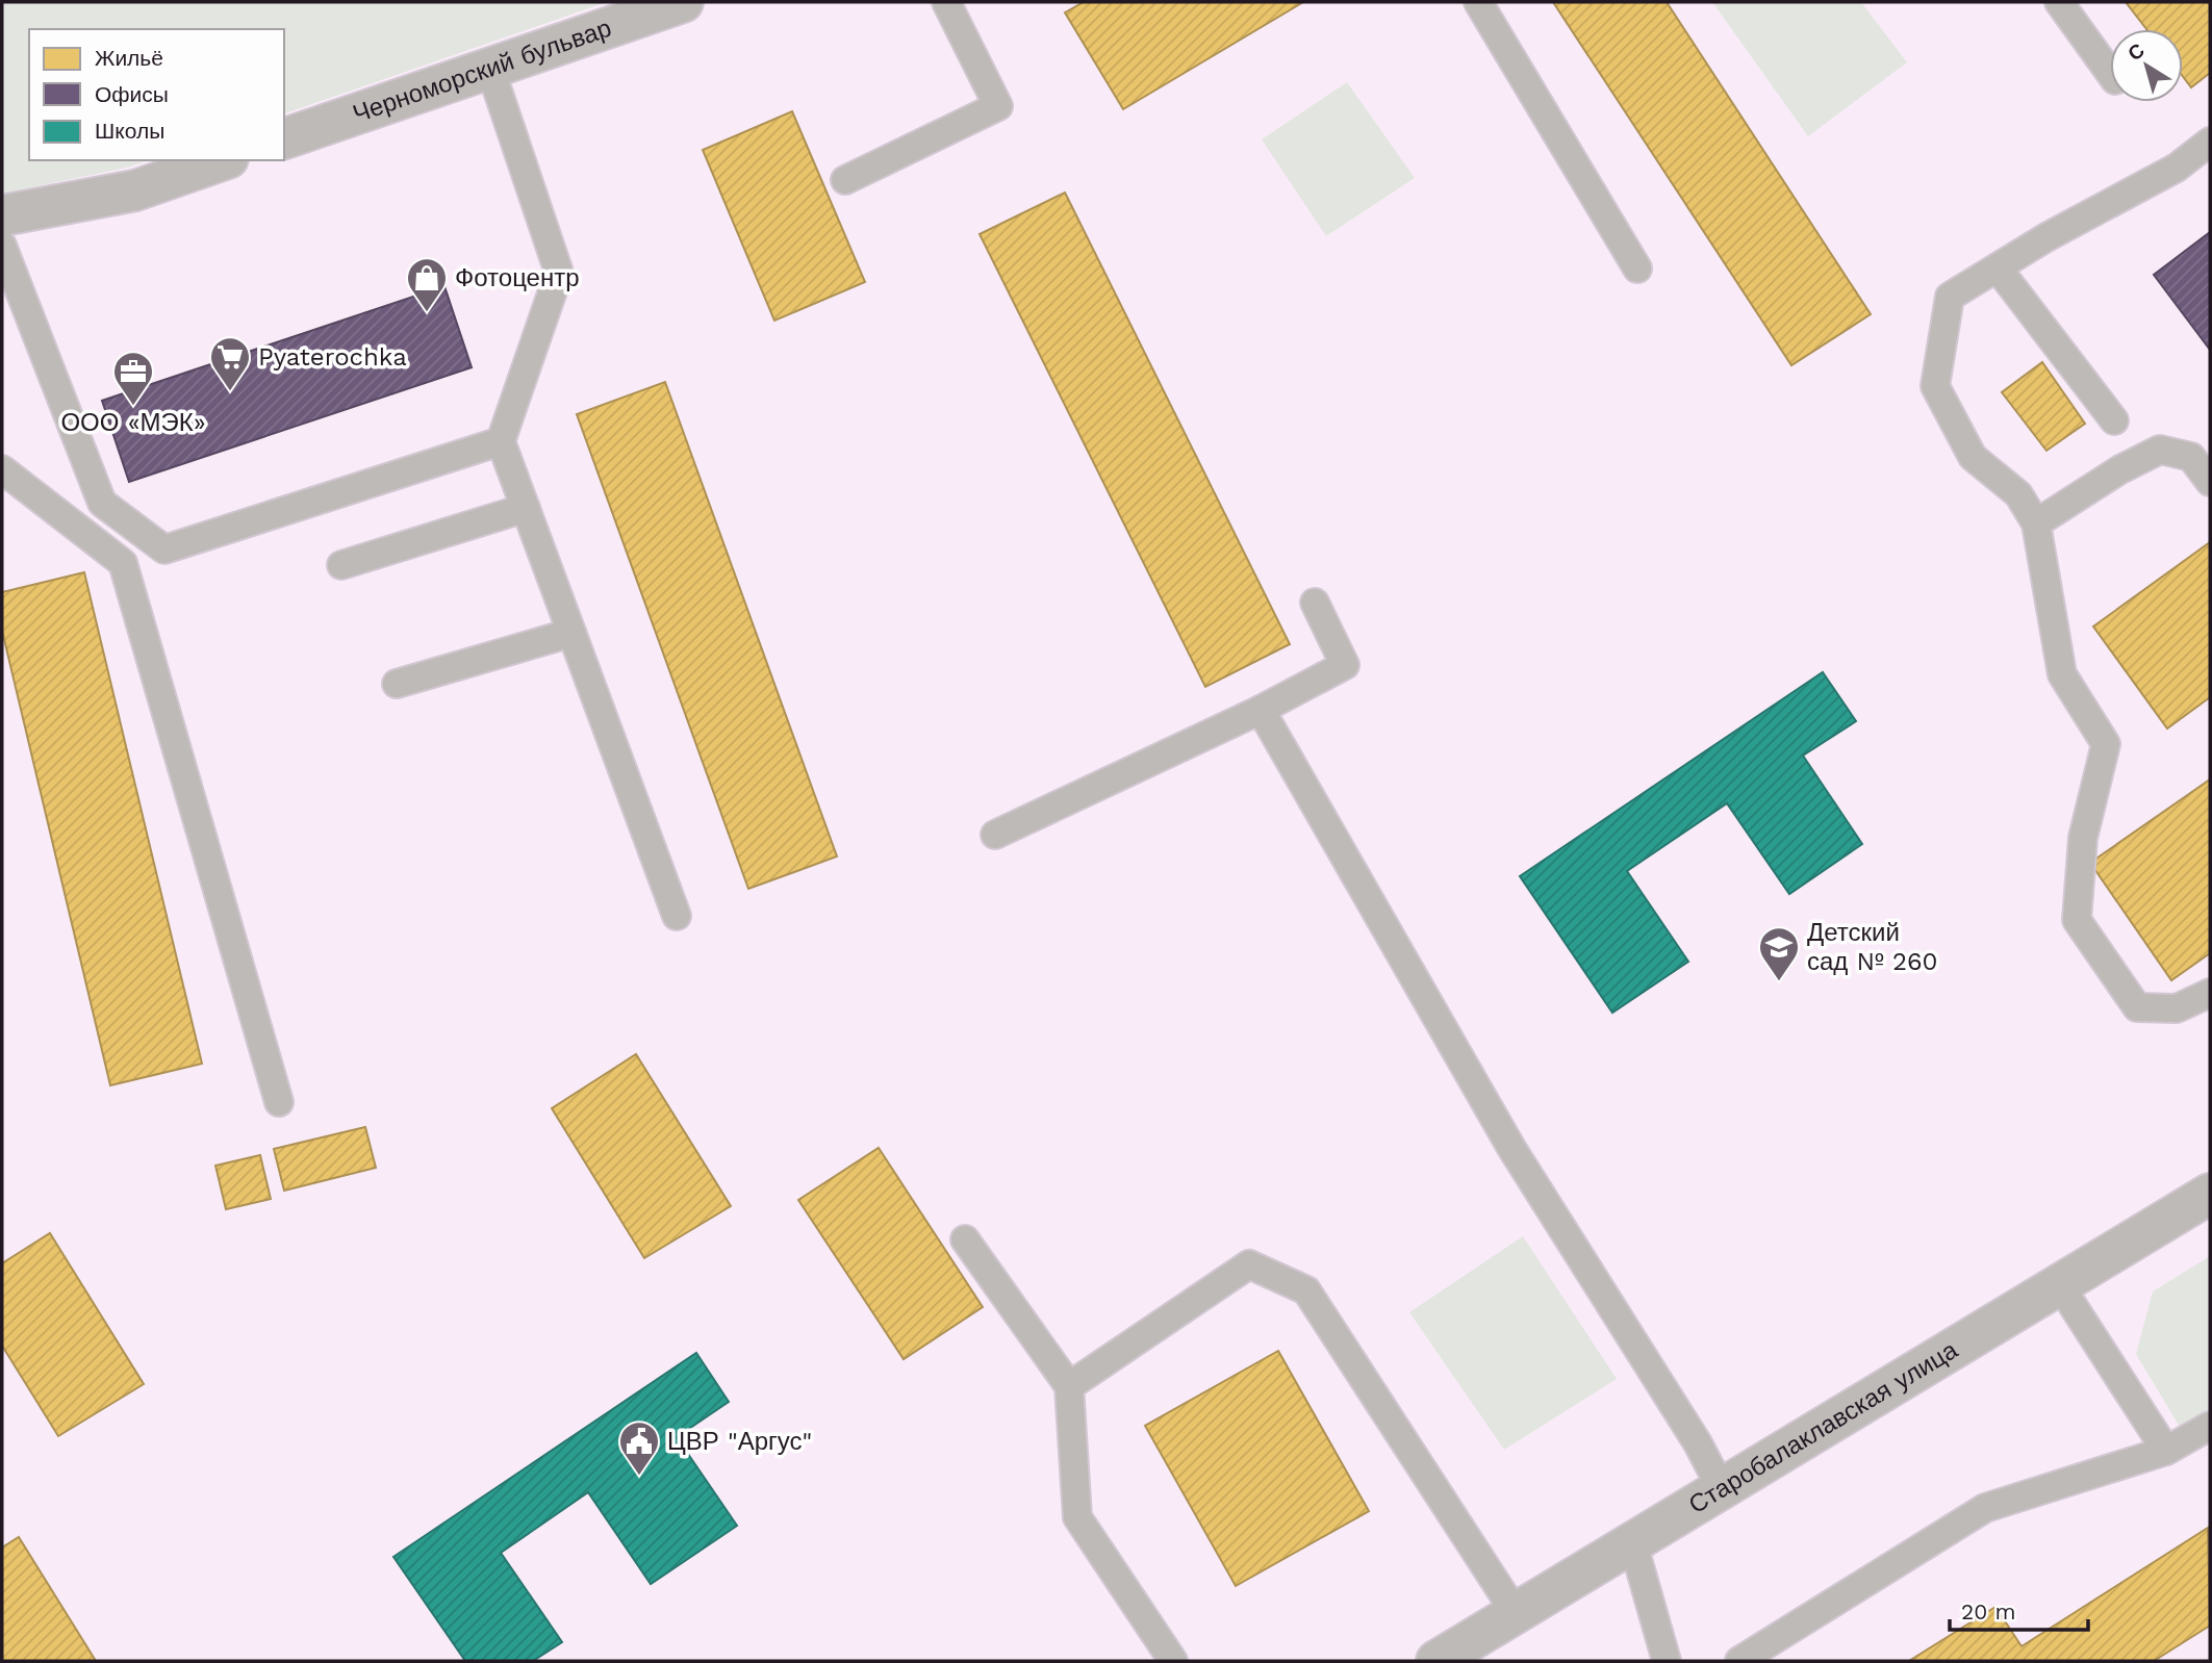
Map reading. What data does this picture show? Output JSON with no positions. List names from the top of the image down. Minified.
{"streets":{"street":["Черноморский бульвар","Старобалаклавская улица"]},"places":{"shop":["Фотоцентр"],"supermarket":["Pyaterochka"],"office":["ООО «МЭК»"],"school or university":["Детский сад № 260"],"public building":["ЦВР \"Аргус\""]},"legend":["Жильё","Офисы","Школы"],"scale_bar":"20 m","north":"top left"}
